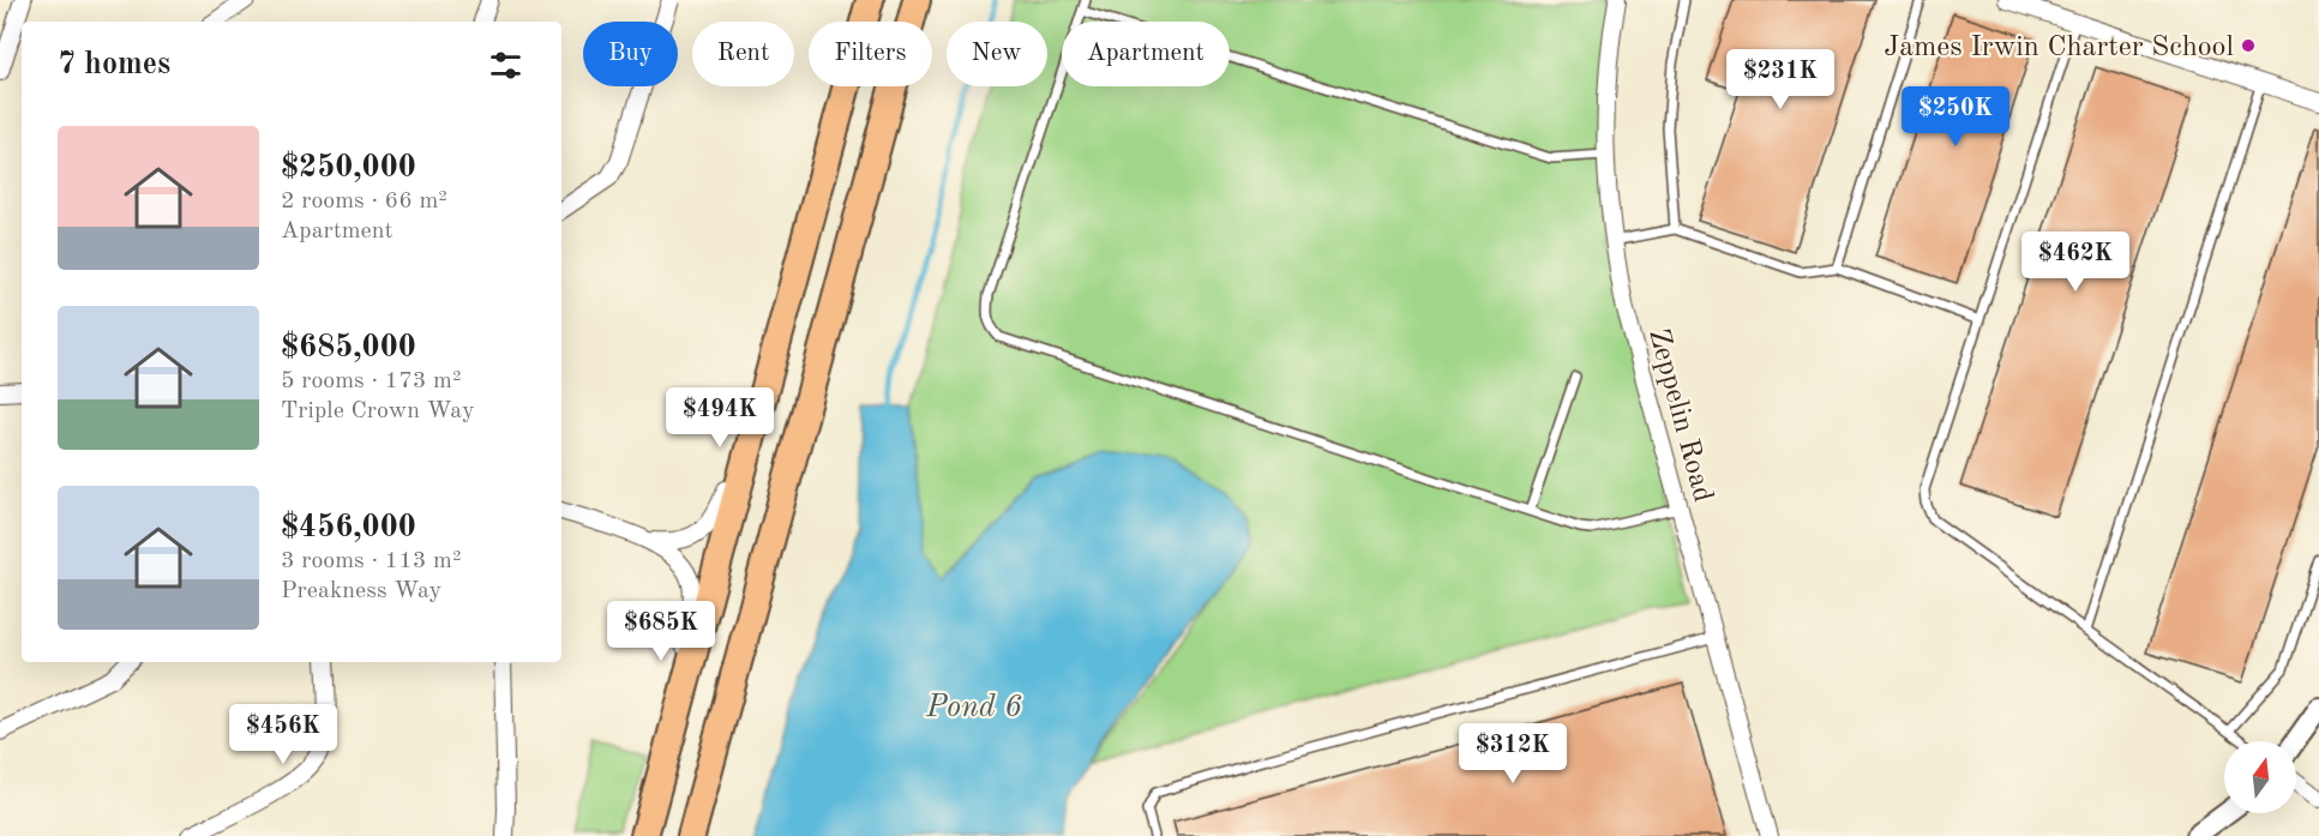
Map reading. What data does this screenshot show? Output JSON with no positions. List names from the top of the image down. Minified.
{"streets":{"street":["Zeppelin Road"]},"water":["Pond 6"],"places":["James Irwin Charter School"],"north":"top","page":{"chip":["Buy","Rent","Filters","New","Apartment"],"heading":"7 homes","price":["$231K","$250K","$462K","$494K","$685K","$456K","$312K"],"list":[{"name":"$250,000","note":"2 rooms · 66 m² · Apartment"},{"name":"$685,000","note":"5 rooms · 173 m² · Triple Crown Way"},{"name":"$456,000","note":"3 rooms · 113 m² · Preakness Way"}]}}
